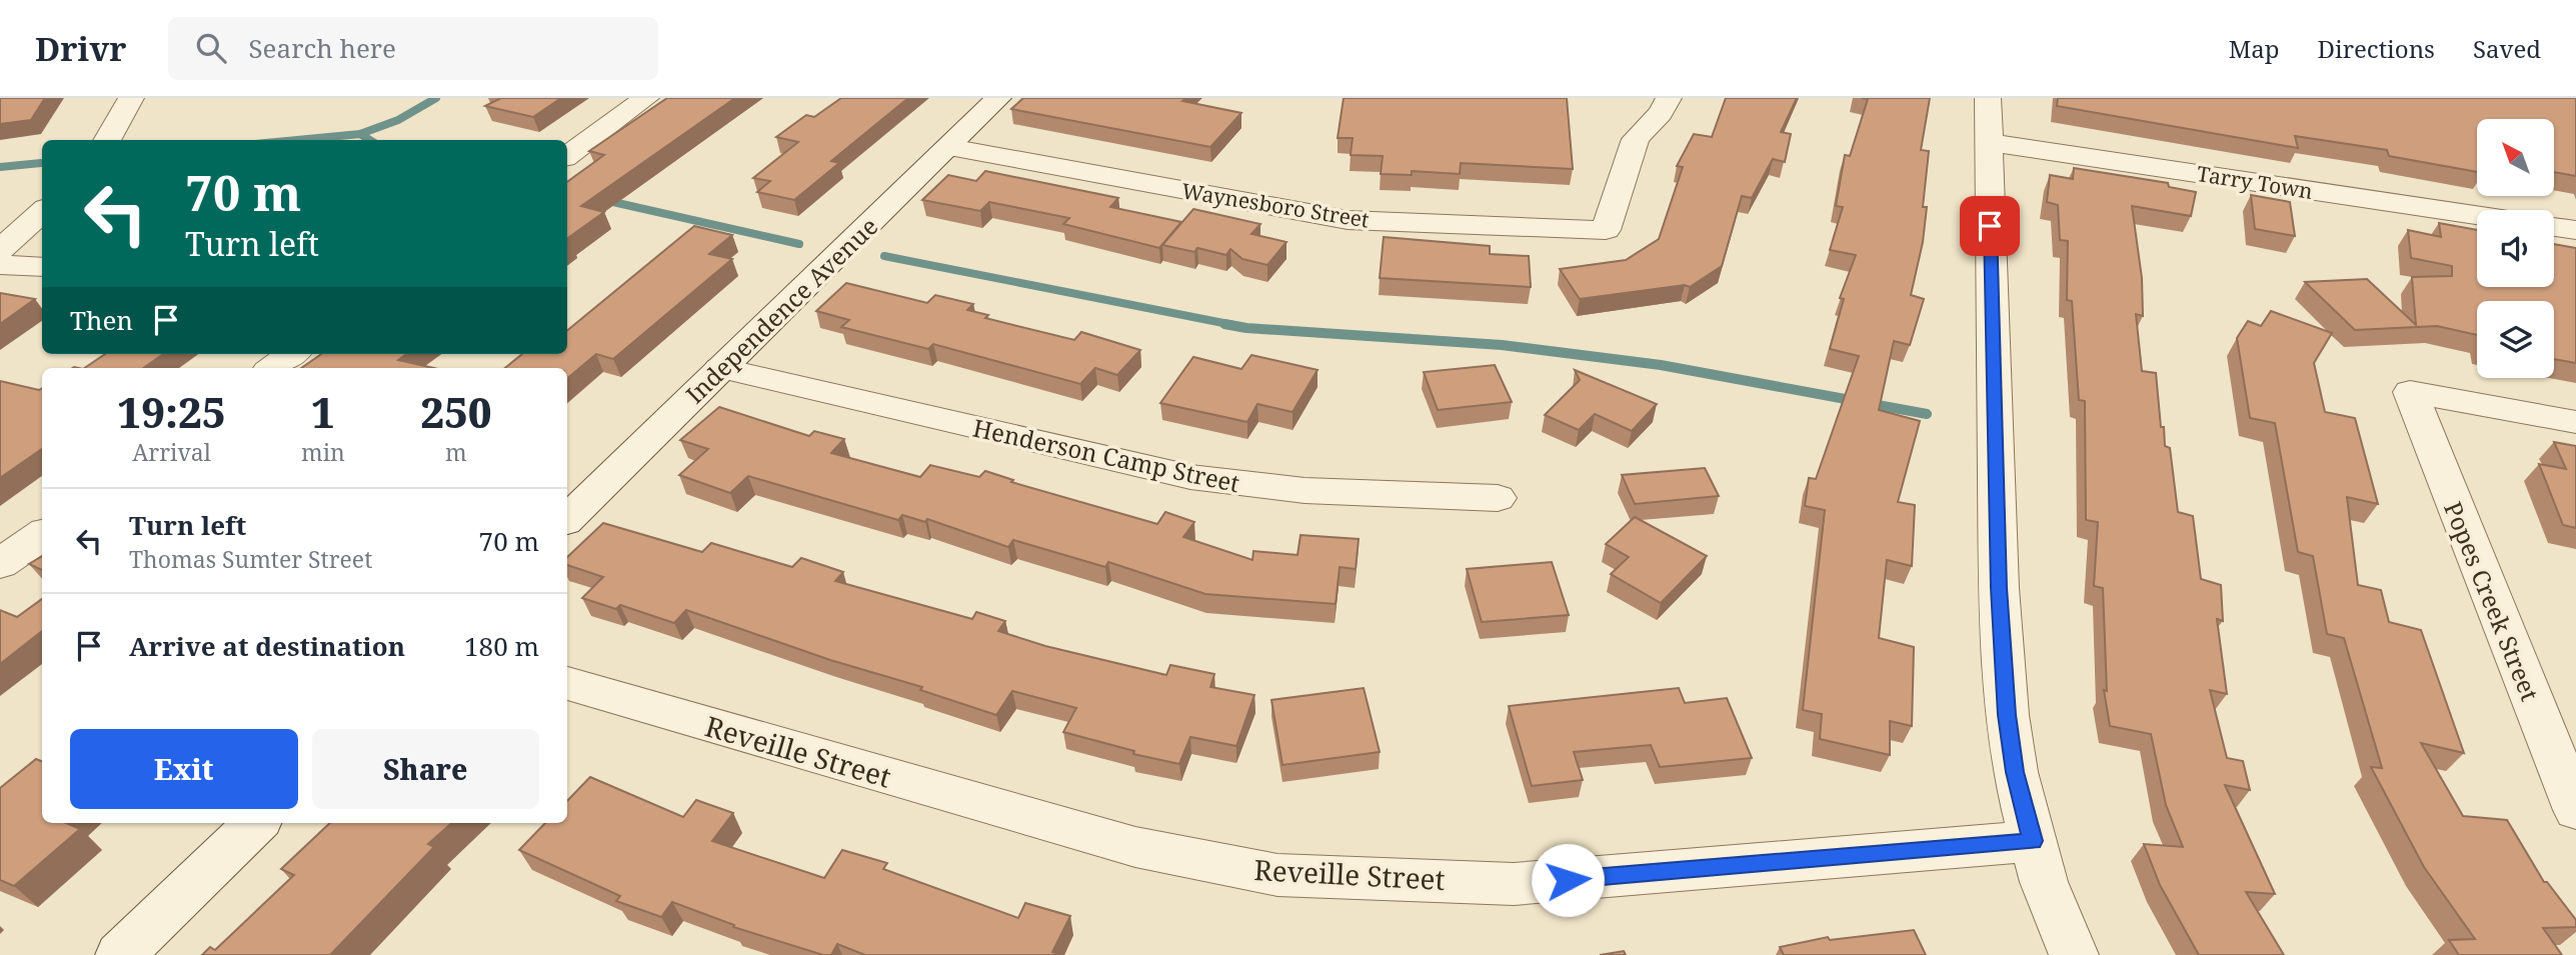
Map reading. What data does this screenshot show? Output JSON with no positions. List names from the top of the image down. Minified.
{"streets":{"street":["Tarry Town","Waynesboro Street","Independence Avenue","Henderson Camp Street","Popes Creek Street","Reveille Street"]},"crossings":[["Waynesboro Street","Independence Avenue"],["Independence Avenue","Henderson Camp Street"]],"north":"top left","page":{"header":"Drivr","search":"Search here","nav":["Map","Directions","Saved"],"turn":["70 m","Turn left"],"then":"Then","eta":["19:25","Arrival","1","min","250","m"],"list":[{"name":"Turn left","note":"Thomas Sumter Street","value":"70 m"},{"name":"Arrive at destination","value":"180 m"}],"buttons":["Exit","Share"]}}
